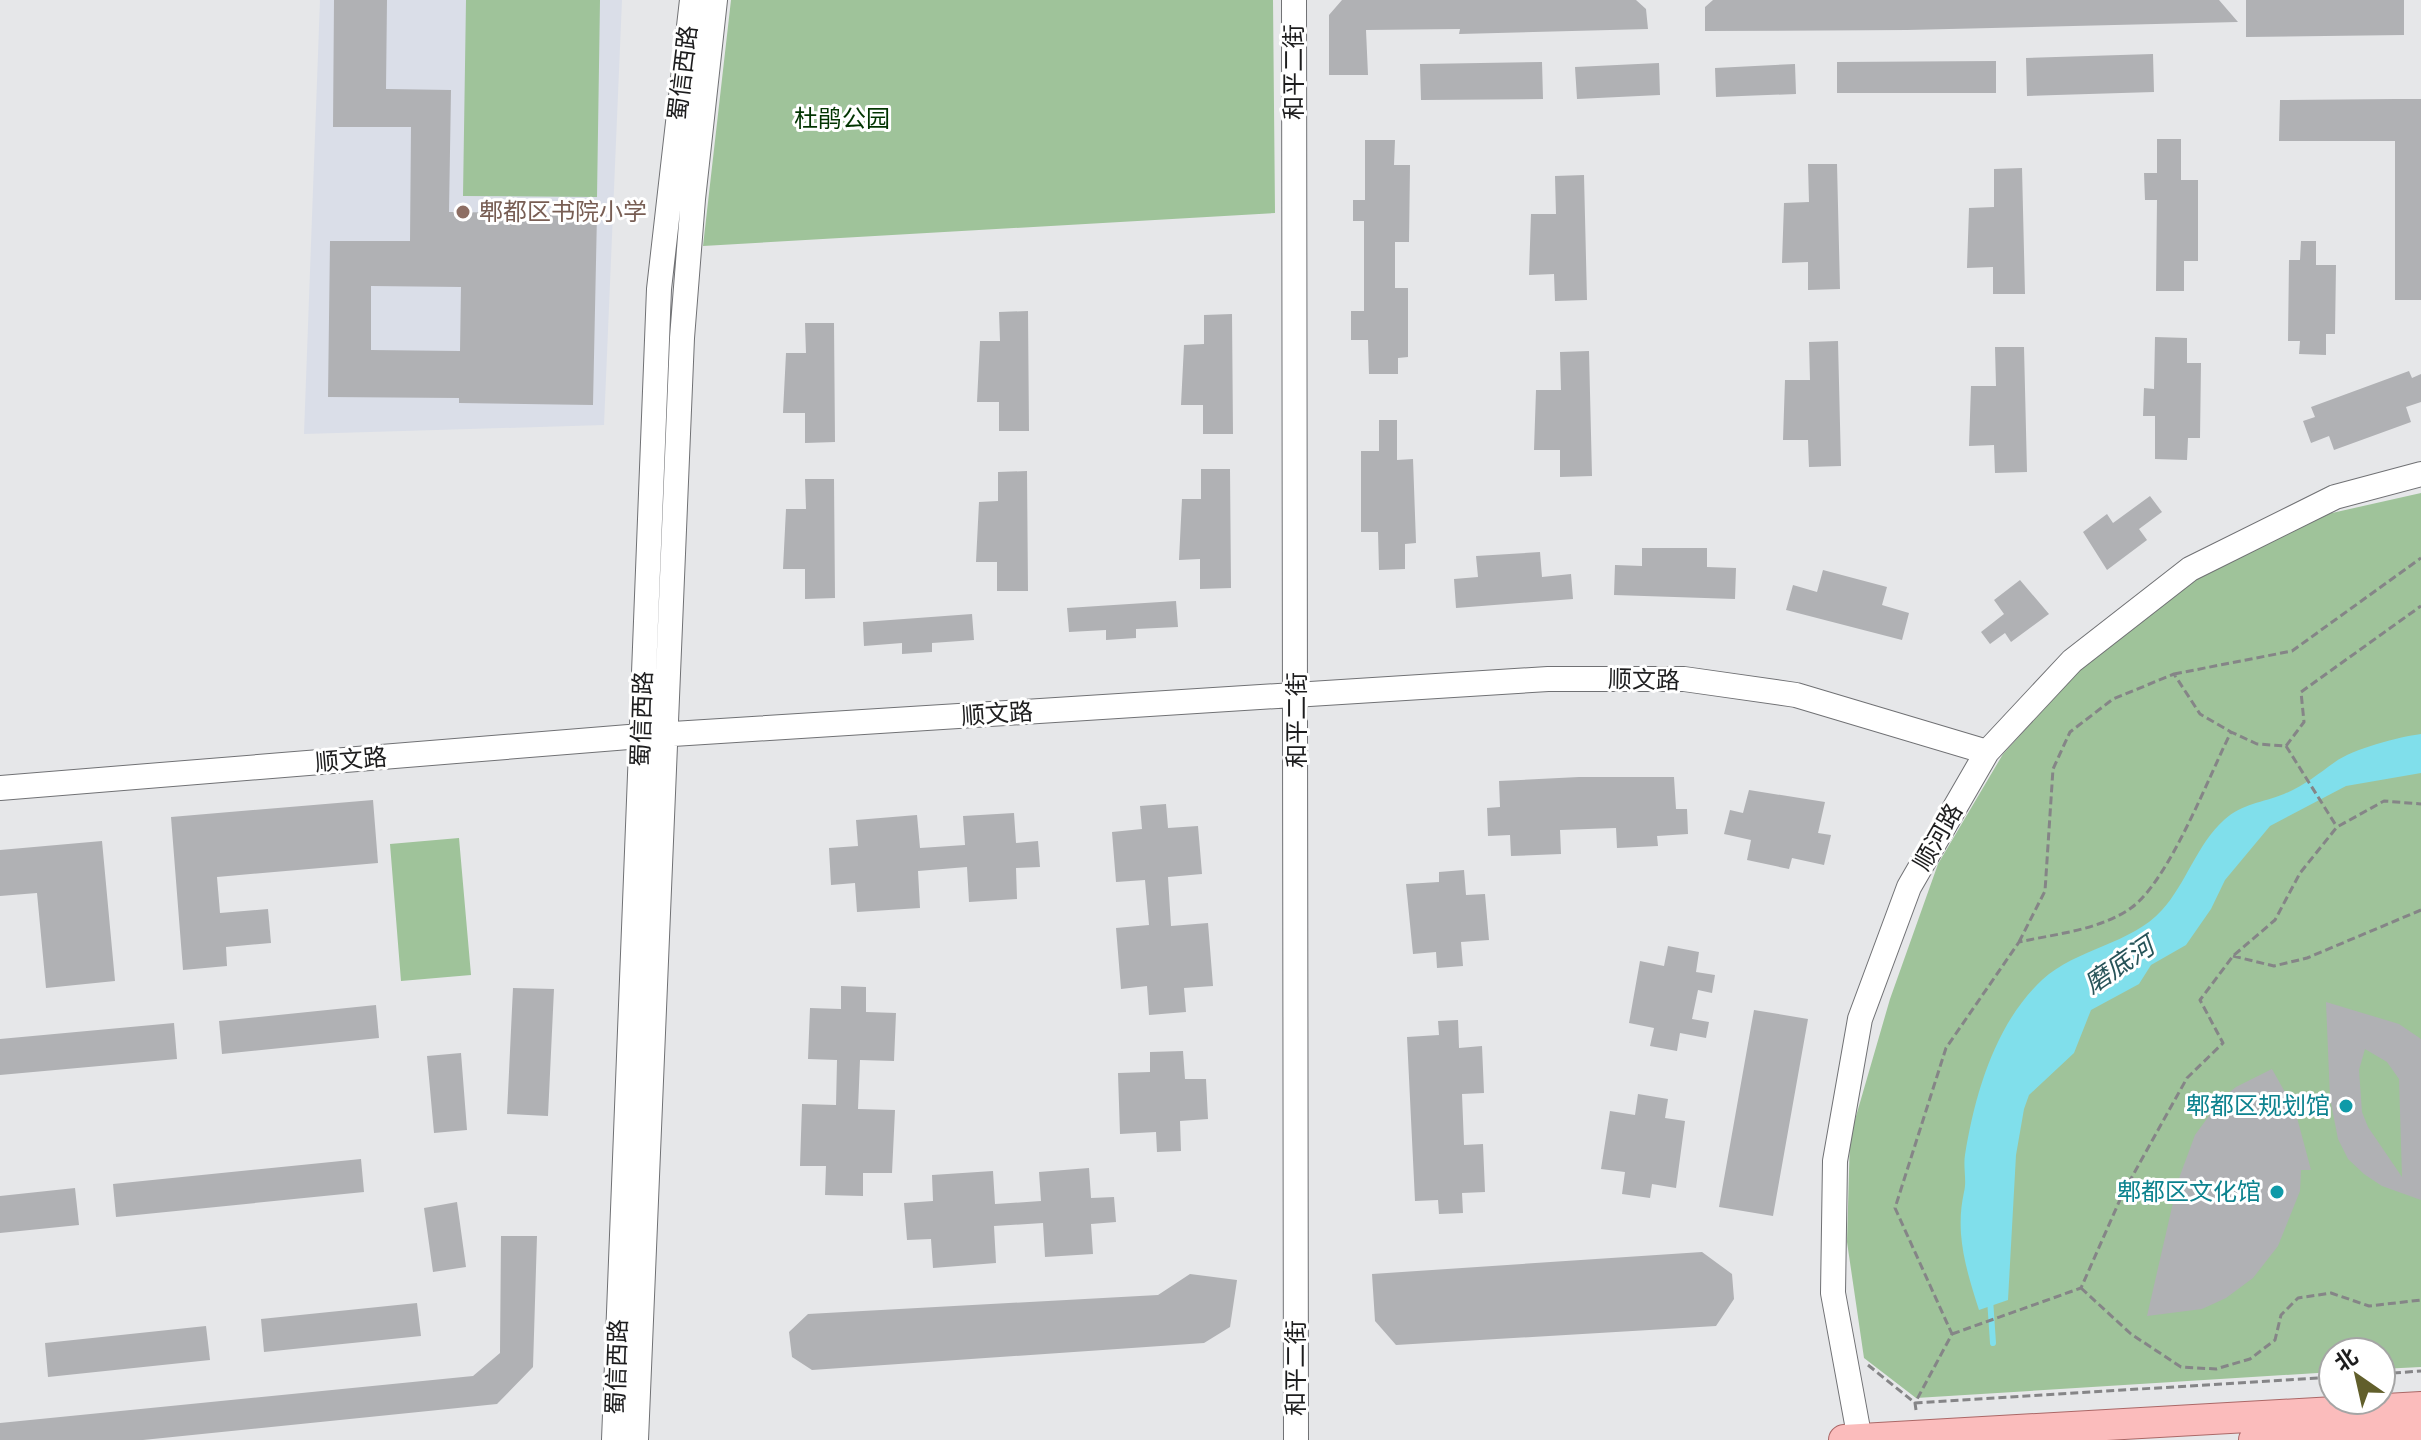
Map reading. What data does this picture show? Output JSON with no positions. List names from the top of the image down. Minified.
{"streets":{"street":["和平二街","蜀信西路","顺文路","顺河路"]},"crossings":[["和平二街","顺文路"],["蜀信西路","顺文路"],["顺文路","顺河路"]],"water":["磨底河"],"parks":["杜鹃公园"],"places":["郫都区书院小学","郫都区规划馆","郫都区文化馆"],"north":"top left"}
